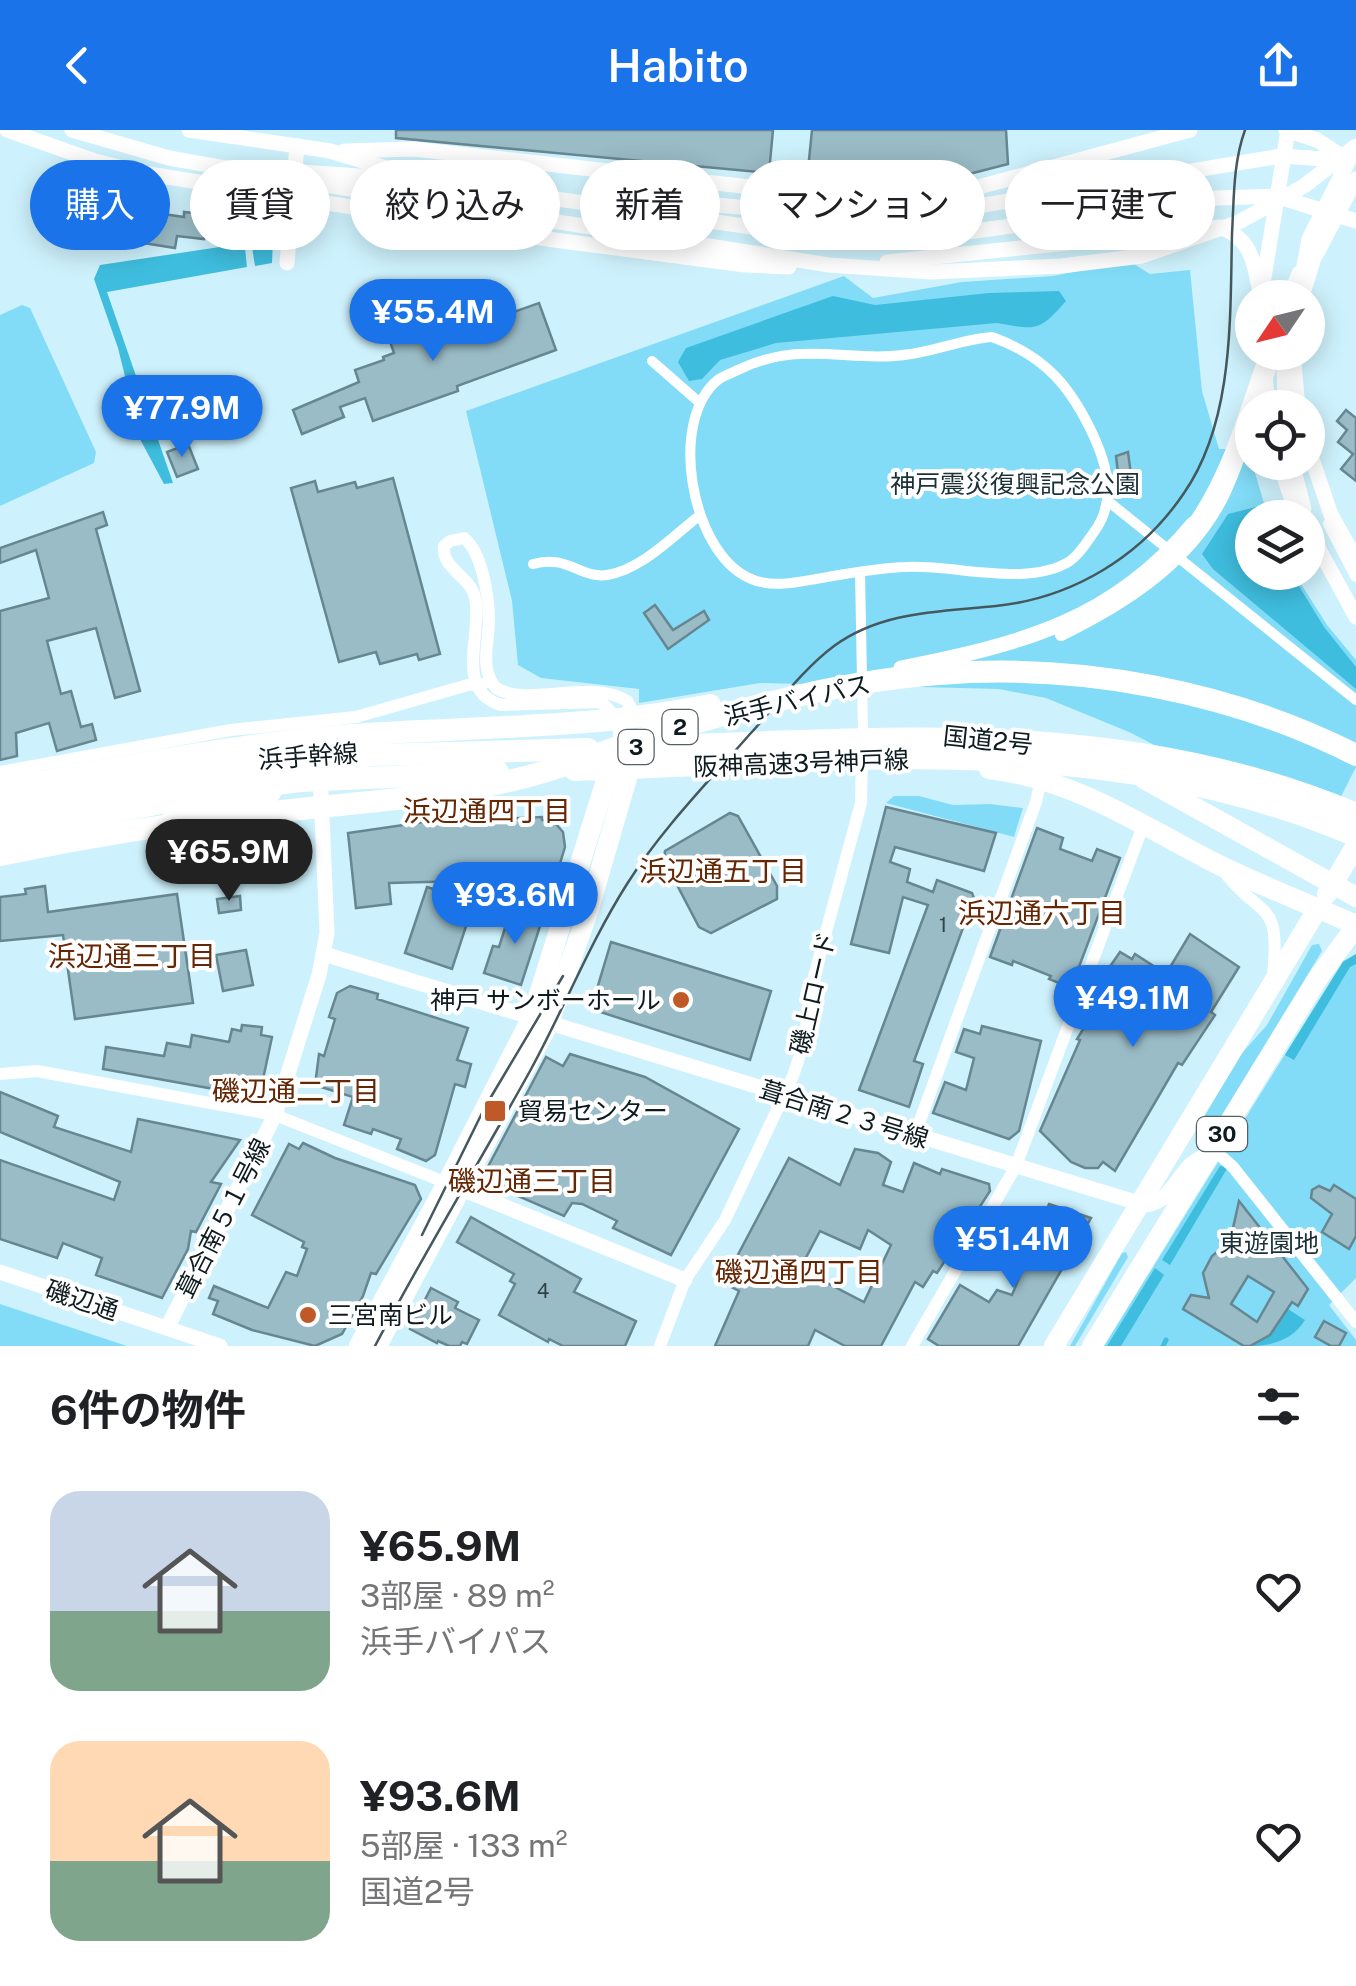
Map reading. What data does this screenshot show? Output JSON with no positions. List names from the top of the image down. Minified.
{"streets":{"highway":["浜手バイパス","2","3","阪神高速3号神戸線"],"main road":["国道2号","浜手幹線","30"],"street":["磯上ロード","葺合南２３号線","葺合南５１号線","磯辺通"]},"crossings":[["浜手バイパス","浜手幹線"],["国道2号","浜手幹線"],["国道2号","磯上ロード"],["国道2号","30"],["3","阪神高速3号神戸線"],["浜手幹線","葺合南５１号線"],["磯上ロード","葺合南２３号線"],["葺合南２３号線","30"],["葺合南２３号線","葺合南５１号線"],["葺合南５１号線","磯辺通"]],"districts":["浜辺通四丁目","浜辺通五丁目","浜辺通六丁目","浜辺通三丁目","磯辺通二丁目","磯辺通三丁目","磯辺通四丁目"],"parks":["神戸震災復興記念公園","東遊園地"],"places":{"other":["神戸 サンボーホール","三宮南ビル"],"transit":["貿易センター"]},"house_numbers":["1","4"],"north":"bottom left","page":{"header":"Habito","chip":["購入","賃貸","絞り込み","新着","マンション","一戸建て"],"price":["¥55.4M","¥77.9M","¥65.9M","¥93.6M","¥49.1M","¥51.4M"],"heading":"6件の物件","list":[{"name":"¥65.9M","note":"3部屋 · 89 m² · 浜手バイパス"},{"name":"¥93.6M","note":"5部屋 · 133 m² · 国道2号"}]}}
